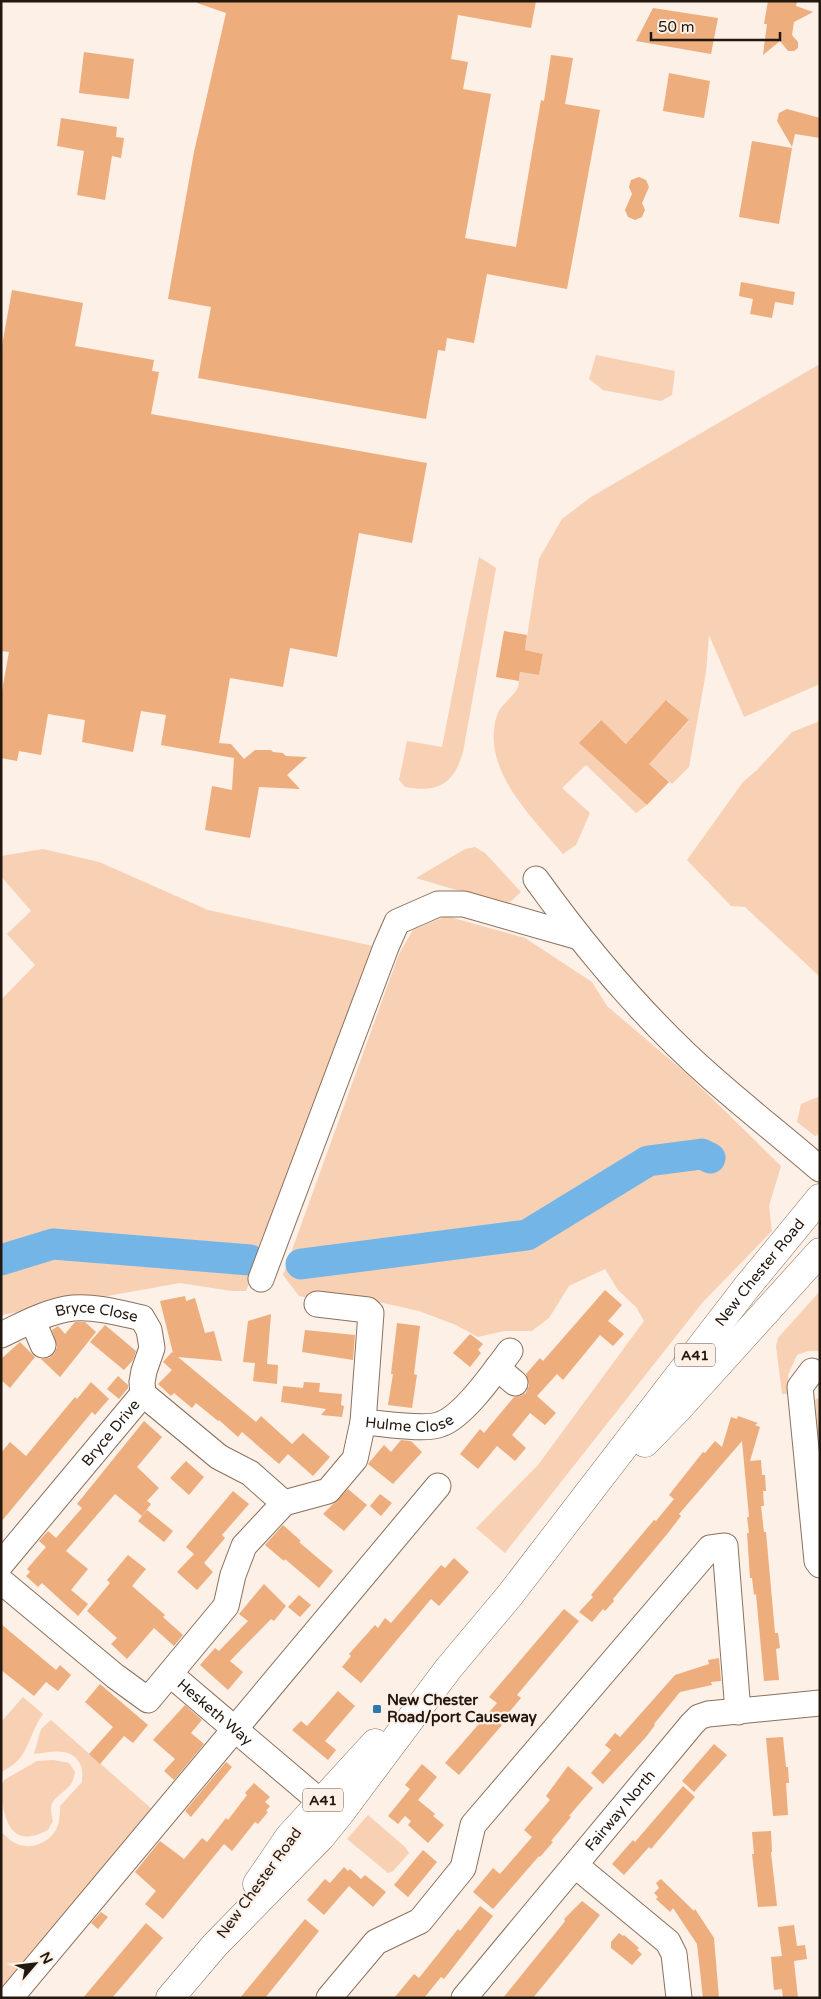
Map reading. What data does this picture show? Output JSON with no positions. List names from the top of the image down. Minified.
{"streets":{"highway":["New Chester Road","A41"],"street":["Bryce Close","Hulme Close","Bryce Drive","Hesketh Way","Fairway North"]},"crossings":[["New Chester Road","Hesketh Way"],["Bryce Close","Bryce Drive"],["Hulme Close","Bryce Drive"]],"places":{"transit":["New Chester Road/port Causeway"]},"scale_bar":"50 m","north":"top right"}
